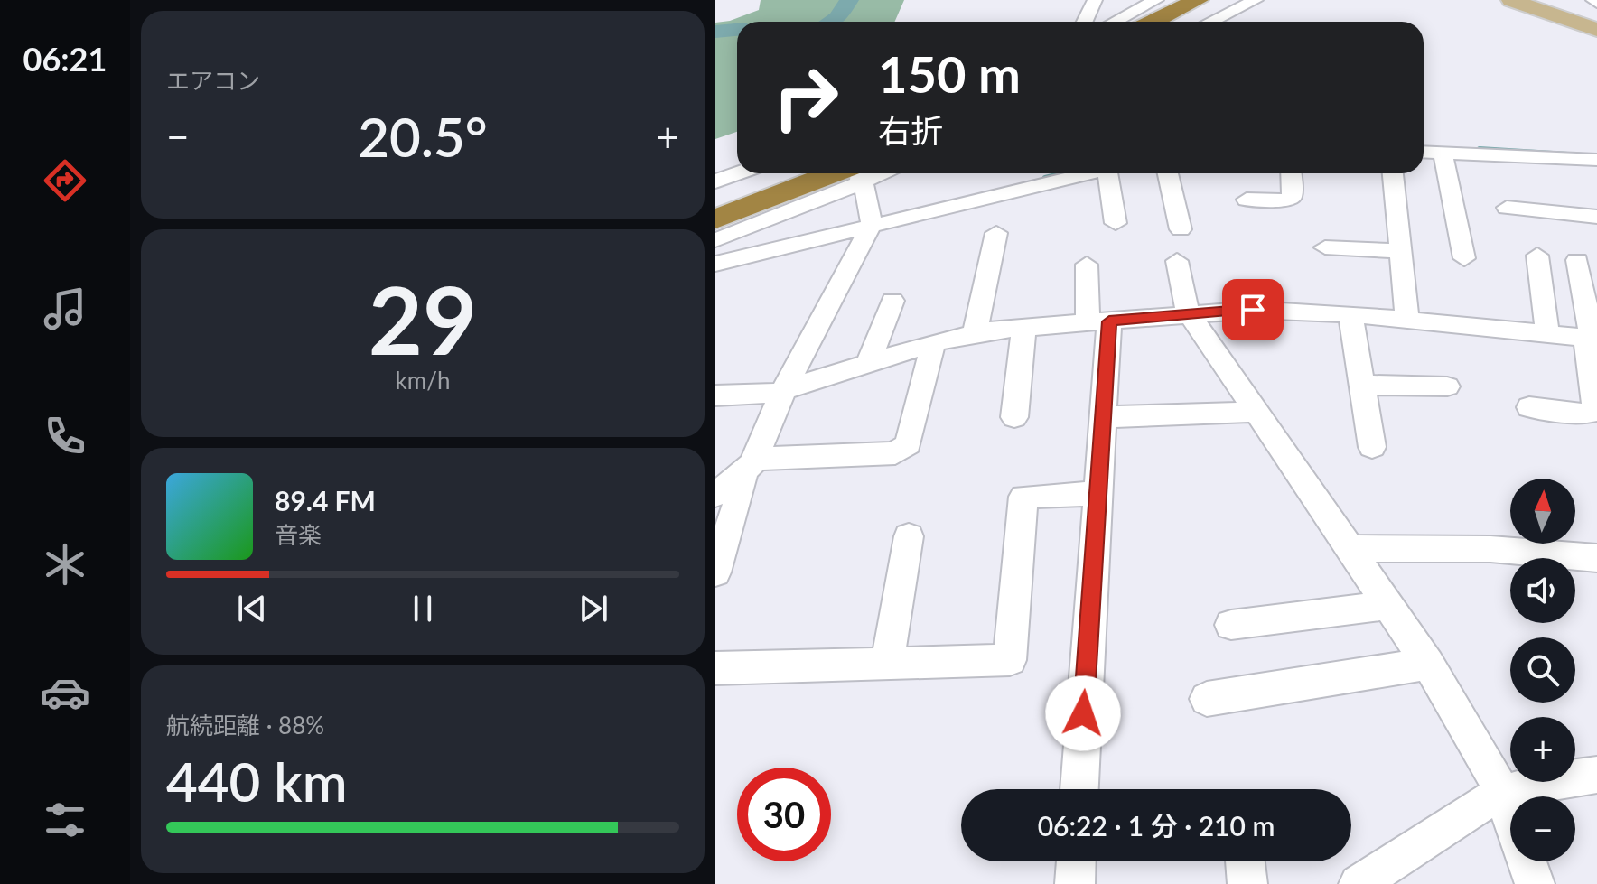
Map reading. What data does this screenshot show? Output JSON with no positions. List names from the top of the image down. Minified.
{"north":"top","page":{"tabs":"06:21","tile":["エアコン",["29","km/h"],["航続距離 · 88%","440 km"]],"turn":["150 m","右折"],"heat":["−","20.5°","+"],"song":["89.4 FM","音楽"],"map_buttons":["+","−"],"limit":"30","trip":"06:22 · 1 分 · 210 m"}}
